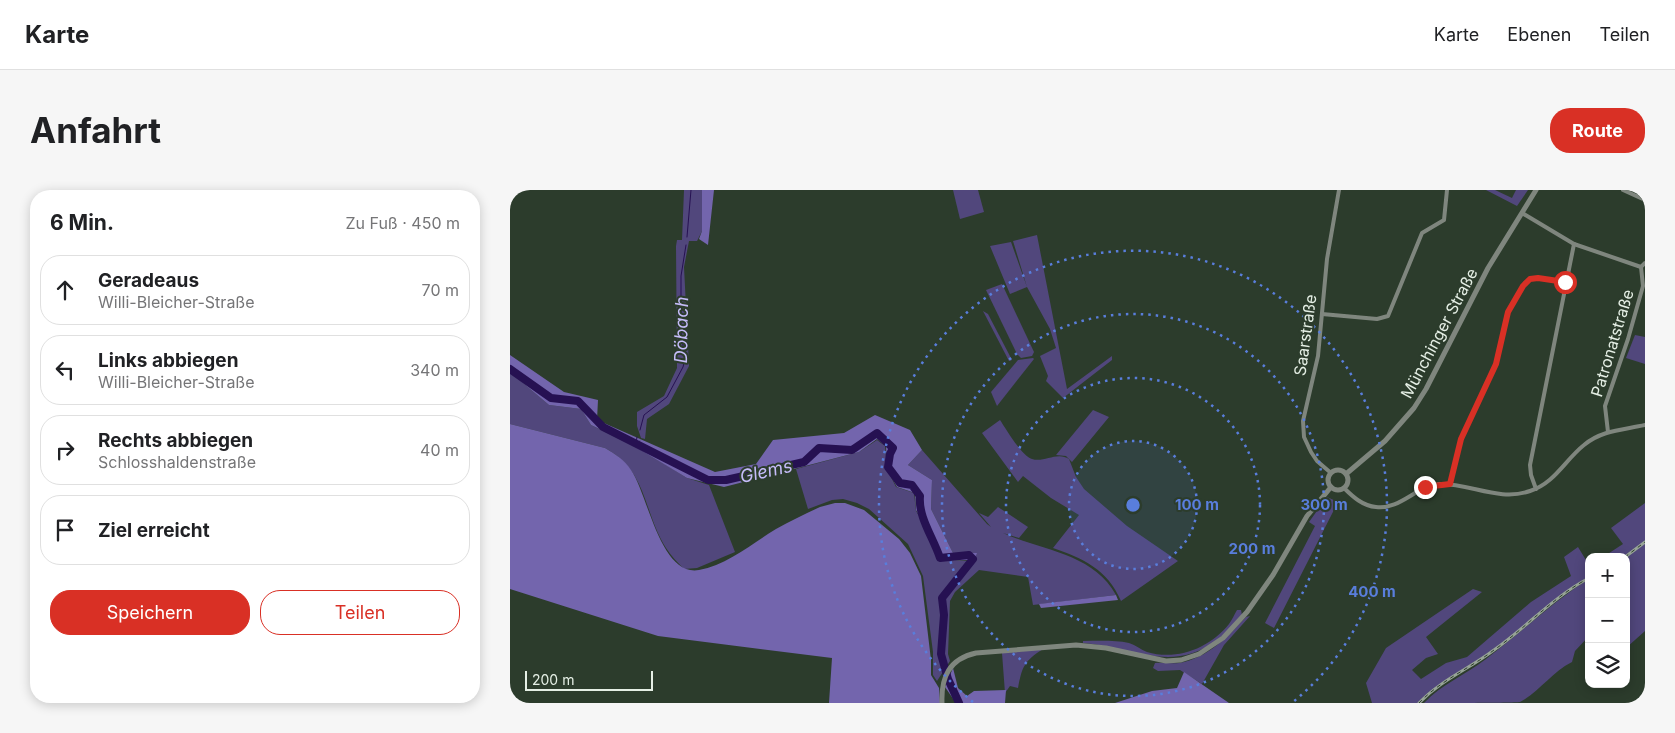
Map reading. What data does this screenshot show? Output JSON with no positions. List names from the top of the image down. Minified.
{"streets":{"street":["Münchinger Straße","Saarstraße","Patronatstraße"]},"crossings":[["Münchinger Straße","Saarstraße"]],"water":["Döbach","Glems"],"scale_bar":"200 m","page":{"header":"Karte","nav":["Karte","Ebenen","Teilen"],"buttons":["Route",["Speichern","Teilen"]],"title":"Anfahrt","heading":["6 Min.","Zu Fuß · 450 m"],"list":[["Geradeaus","Willi-Bleicher-Straße","70 m"],["Links abbiegen","Willi-Bleicher-Straße","340 m"],["Rechts abbiegen","Schlosshaldenstraße","40 m"],"Ziel erreicht"],"map_buttons":["+","−"],"scale":"200 m"},"rings":["100 m","300 m","200 m","400 m"]}
